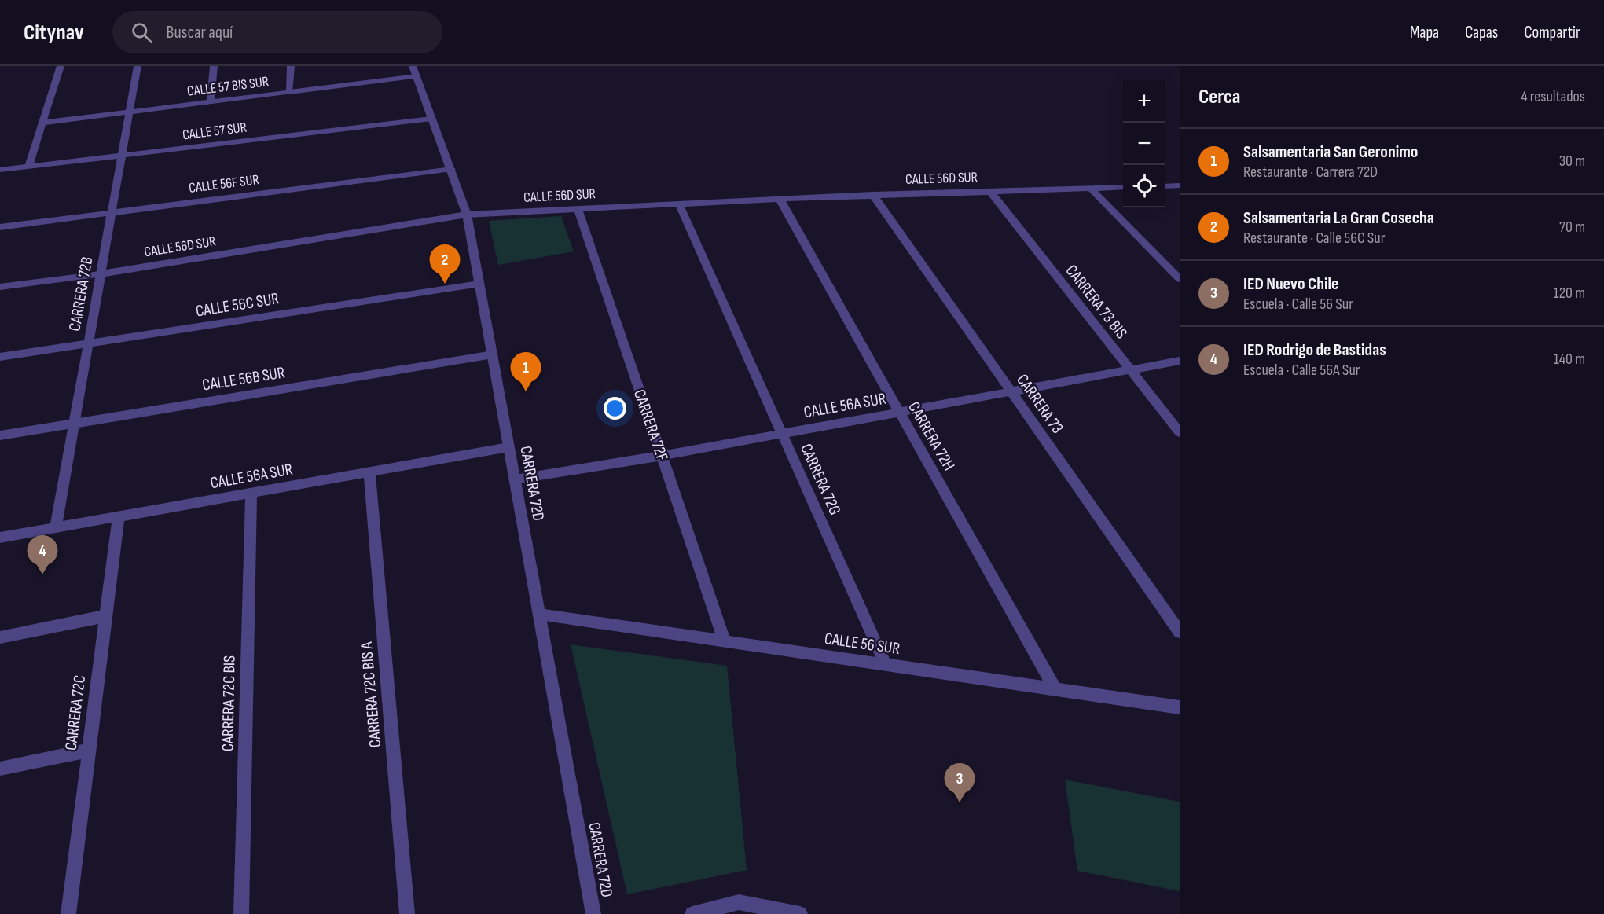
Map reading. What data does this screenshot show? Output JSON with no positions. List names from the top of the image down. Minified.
{"streets":{"street":["CALLE 57 BIS SUR","CALLE 57 SUR","CALLE 56D SUR","CALLE 56F SUR","CARRERA 72B","CARRERA 73 BIS","CALLE 56C SUR","CALLE 56B SUR","CARRERA 73","CALLE 56A SUR","CARRERA 72F","CARRERA 72H","CARRERA 72G","CARRERA 72D","CALLE 56 SUR","CARRERA 72C BIS A","CARRERA 72C BIS","CARRERA 72C"]},"crossings":[["CALLE 57 BIS SUR","CARRERA 72B"],["CALLE 57 BIS SUR","CARRERA 72D"],["CALLE 57 SUR","CARRERA 72B"],["CALLE 57 SUR","CARRERA 72D"],["CALLE 56D SUR","CARRERA 72B"],["CALLE 56D SUR","CARRERA 73 BIS"],["CALLE 56D SUR","CARRERA 73"],["CALLE 56D SUR","CARRERA 72F"],["CALLE 56D SUR","CARRERA 72H"],["CALLE 56D SUR","CARRERA 72G"],["CALLE 56D SUR","CARRERA 72D"],["CALLE 56F SUR","CARRERA 72B"],["CALLE 56F SUR","CARRERA 72D"],["CARRERA 72B","CALLE 56C SUR"],["CARRERA 72B","CALLE 56B SUR"],["CARRERA 72B","CALLE 56A SUR"],["CARRERA 73 BIS","CALLE 56A SUR"],["CALLE 56C SUR","CARRERA 72D"],["CALLE 56B SUR","CARRERA 72D"],["CARRERA 73","CALLE 56A SUR"],["CALLE 56A SUR","CARRERA 72F"],["CALLE 56A SUR","CARRERA 72H"],["CALLE 56A SUR","CARRERA 72G"],["CALLE 56A SUR","CARRERA 72D"],["CALLE 56A SUR","CARRERA 72C BIS A"],["CALLE 56A SUR","CARRERA 72C BIS"],["CALLE 56A SUR","CARRERA 72C"],["CARRERA 72F","CALLE 56 SUR"],["CARRERA 72H","CALLE 56 SUR"],["CARRERA 72G","CALLE 56 SUR"],["CARRERA 72D","CALLE 56 SUR"]],"page":{"header":"Citynav","search":"Buscar aquí","nav":["Mapa","Capas","Compartir"],"heading":["Cerca","4 resultados"],"map_buttons":["+","−"],"list":[{"mark":"1","name":"Salsamentaria San Geronimo","note":"Restaurante · Carrera 72D","value":"30 m"},{"mark":"2","name":"Salsamentaria La Gran Cosecha","note":"Restaurante · Calle 56C Sur","value":"70 m"},{"mark":"3","name":"IED Nuevo Chile","note":"Escuela · Calle 56 Sur","value":"120 m"},{"mark":"4","name":"IED Rodrigo de Bastidas","note":"Escuela · Calle 56A Sur","value":"140 m"}],"pins":["2","1","4","3"]}}
